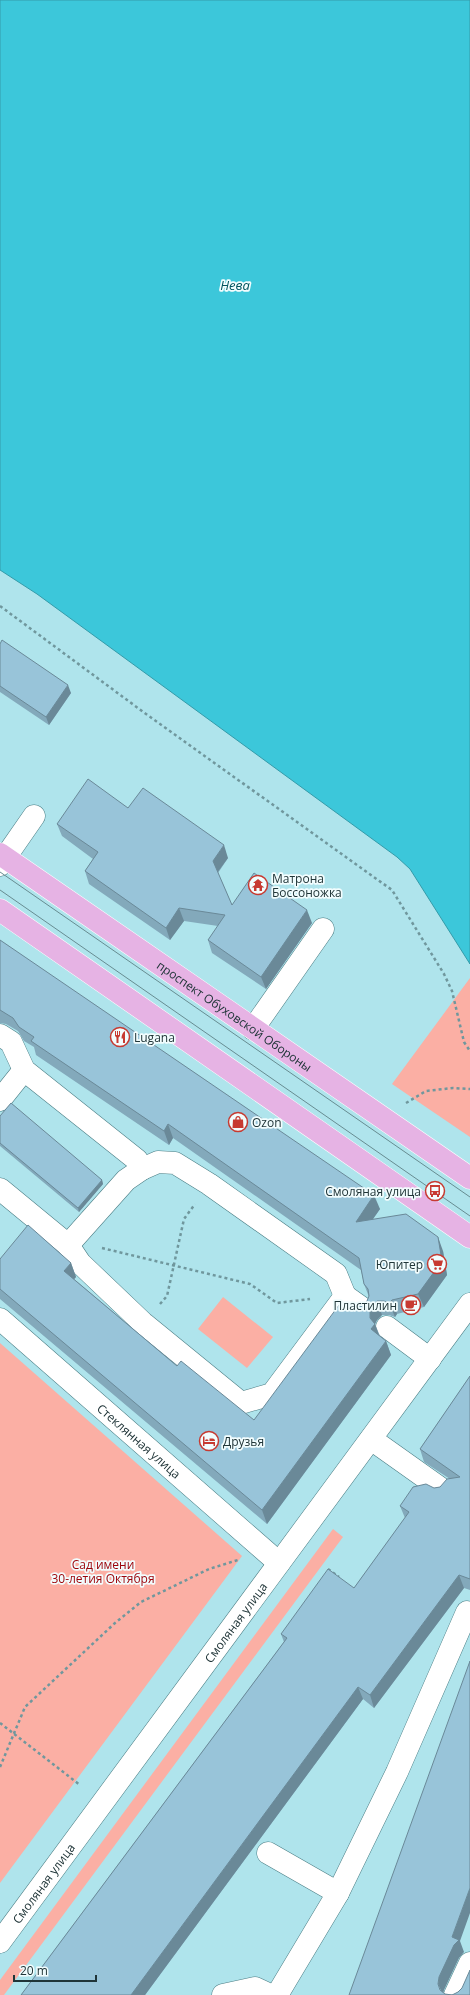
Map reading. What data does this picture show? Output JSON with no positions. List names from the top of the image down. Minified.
{"streets":{"main road":["проспект Обуховской Обороны"],"street":["Стеклянная улица","Смоляная улица"]},"crossings":[["Стеклянная улица","Смоляная улица"]],"water":["Нева"],"parks":["Сад имени 30-летия Октября"],"places":{"temple":["Матрона Боссоножка"],"restaurant":["Lugana"],"shop":["Ozon"],"bus stop":["Смоляная улица"],"supermarket":["Юпитер"],"cafe":["Пластилин"],"hotel":["Друзья"]},"scale_bar":"20 m"}
